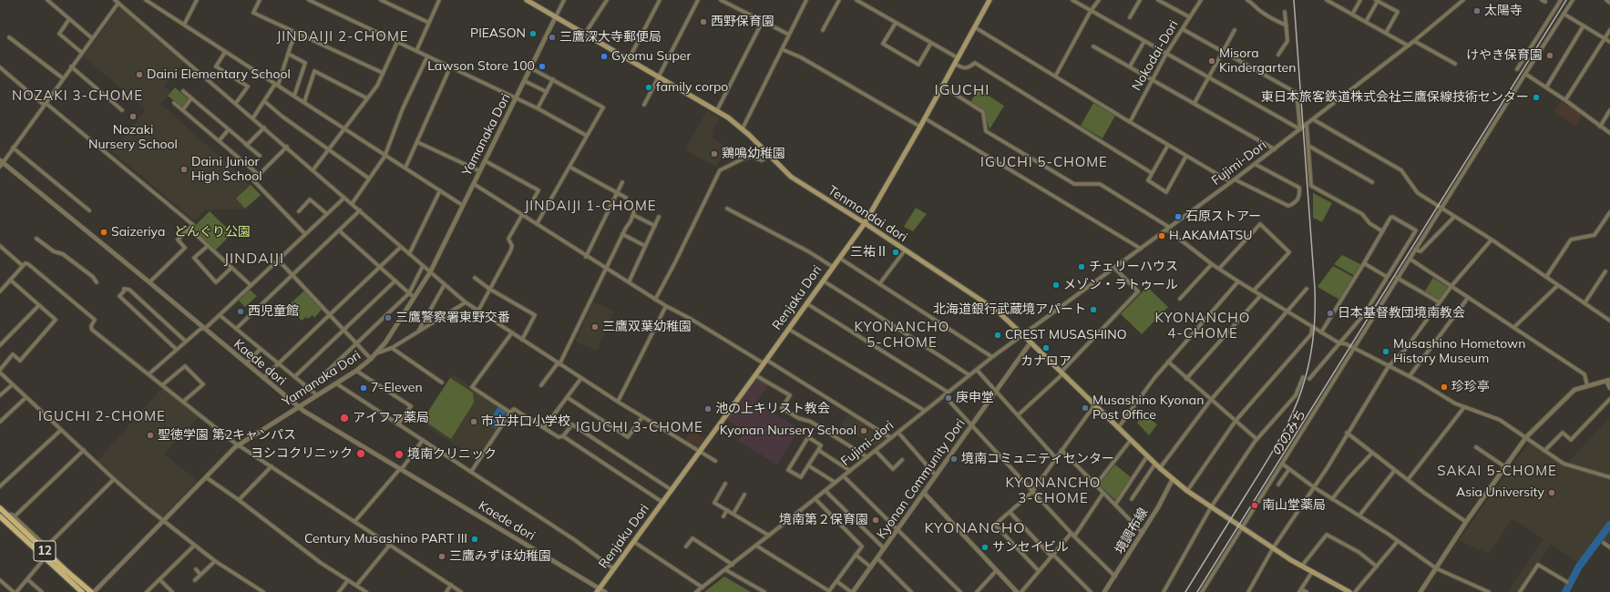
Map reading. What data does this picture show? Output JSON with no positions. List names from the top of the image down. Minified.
{"streets":{"main road":["Tenmondai dori","Renjaku Dori","12"],"street":["Nokodai-Dori","Yamanaka Dori","Fujimi-Dori","Kaede dori","ののみち","Fujimi-dori","Kyonan Community Dori","境調布線"]},"crossings":[["Yamanaka Dori","Tenmondai dori"],["Yamanaka Dori","Kaede dori"],["Fujimi-Dori","Tenmondai dori"],["Fujimi-Dori","Fujimi-dori"],["Tenmondai dori","Renjaku Dori"],["Tenmondai dori","ののみち"],["Tenmondai dori","Fujimi-dori"],["Tenmondai dori","Kyonan Community Dori"],["Tenmondai dori","境調布線"],["Renjaku Dori","Kaede dori"]],"districts":["JINDAIJI 2-CHOME","IGUCHI","NOZAKI 3-CHOME","IGUCHI 5-CHOME","JINDAIJI 1-CHOME","JINDAIJI","KYONANCHO 4-CHOME","KYONANCHO 5-CHOME","IGUCHI 2-CHOME","IGUCHI 3-CHOME","SAKAI 5-CHOME","KYONANCHO 3-CHOME","KYONANCHO"],"parks":["どんぐり公園"],"places":["太陽寺","西野保育園","PIEASON","三鷹深大寺郵便局","けやき保育園","Gyomu Super","Misora Kindergarten","Lawson Store 100","Daini Elementary School","family corpo","東日本旅客鉄道株式会社三鷹保線技術センター","Nozaki Nursery School","鶏鳴幼稚園","Daini Junior High School","石原ストアー","Saizeriya","H.AKAMATSU","三祐Ⅱ","チェリーハウス","メゾン・ラトゥール","北海道銀行武蔵境アパート","西児童館","日本基督教団境南教会","三鷹警察署東野交番","三鷹双葉幼稚園","CREST MUSASHINO","カナロア","Musashino Hometown History Museum","珍珍亭","7-Eleven","庚申堂","Musashino Kyonan Post Office","池の上キリスト教会","アイファ薬局","市立井口小学校","Kyonan Nursery School","聖徳学園 第2キャンパス","ヨシコクリニック","境南クリニック","境南コミュニティセンター","Asia University","南山堂薬局","境南第２保育園","Century Musashino PART III","サンセイビル","三鷹みずほ幼稚園"]}
